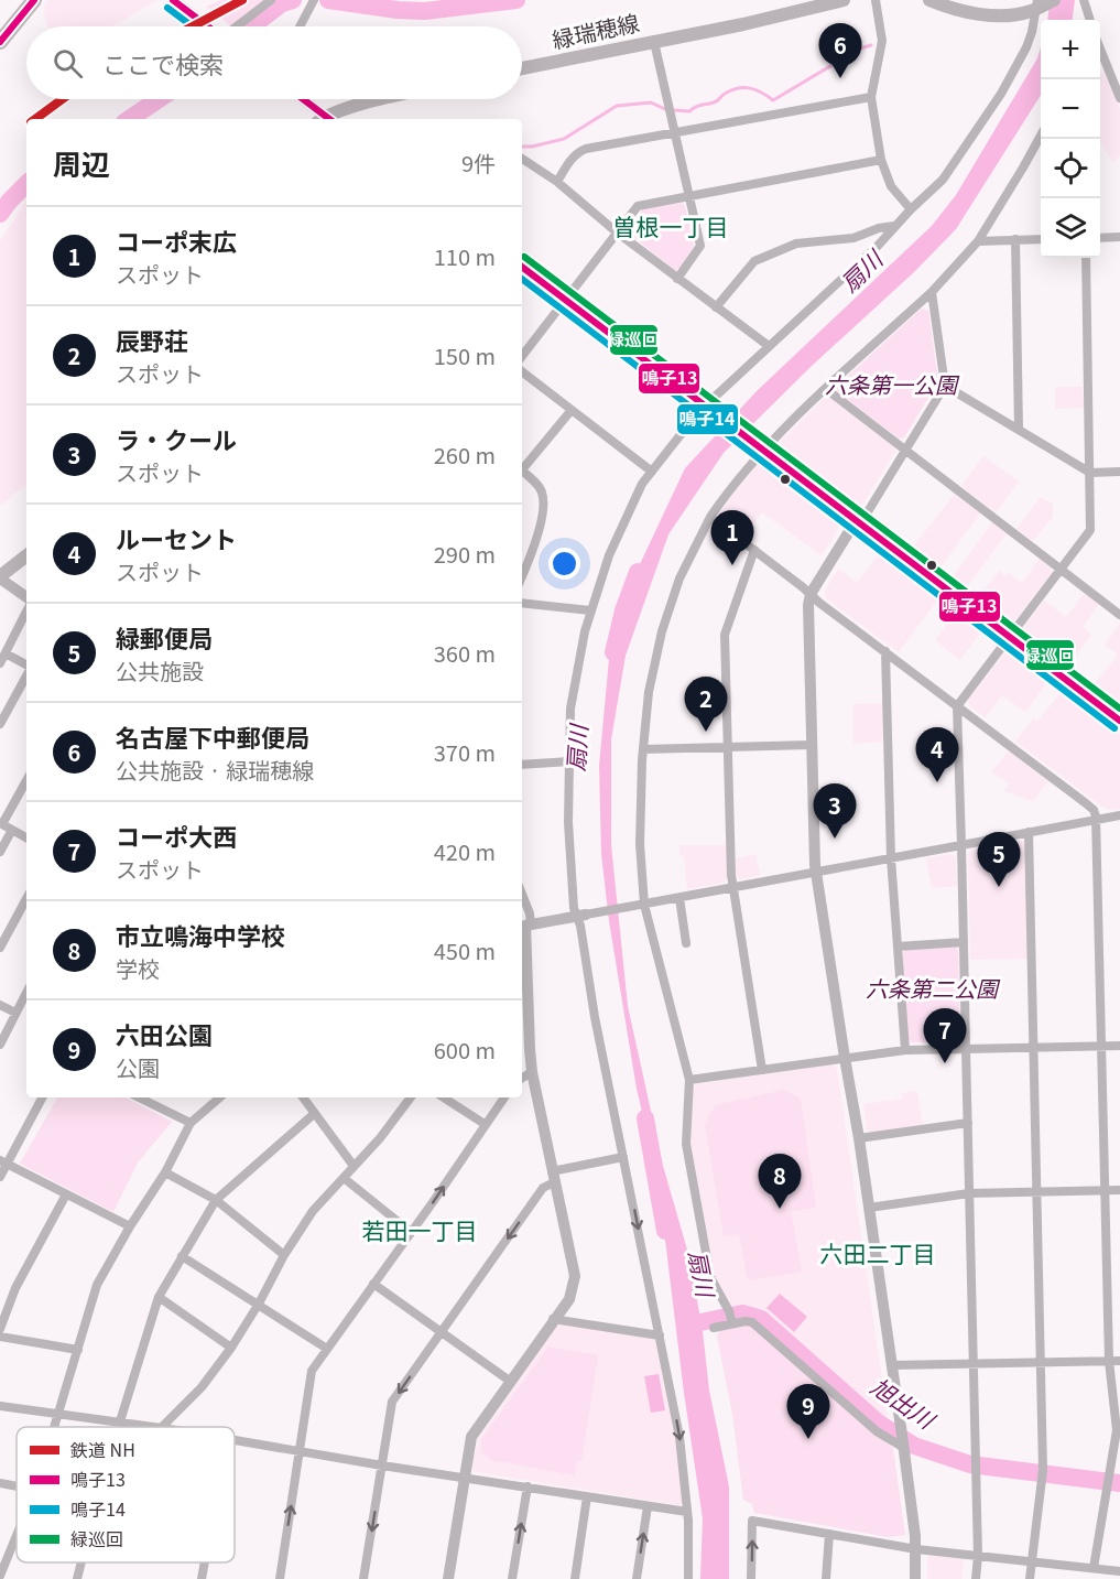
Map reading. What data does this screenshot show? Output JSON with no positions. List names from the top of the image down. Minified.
{"streets":{"main road":["緑瑞穂線"]},"districts":["曽根一丁目","若田一丁目","六田二丁目"],"water":["扇川","旭出川"],"parks":["六条第一公園","六条第二公園"],"lines":["rail line NH","transit line 鳴子13","transit line 鳴子14","transit line 緑巡回"],"legend":["鉄道 NH","鳴子13","鳴子14","緑巡回"],"page":{"map_buttons":["+","−"],"pins":["6","1","2","4","3","5","7","8","9"],"search":"ここで検索","heading":["周辺","9件"],"list":[{"mark":"1","name":"コーポ末広","note":"スポット","value":"110 m"},{"mark":"2","name":"辰野荘","note":"スポット","value":"150 m"},{"mark":"3","name":"ラ・クール","note":"スポット","value":"260 m"},{"mark":"4","name":"ルーセント","note":"スポット","value":"290 m"},{"mark":"5","name":"緑郵便局","note":"公共施設","value":"360 m"},{"mark":"6","name":"名古屋下中郵便局","note":"公共施設 · 緑瑞穂線","value":"370 m"},{"mark":"7","name":"コーポ大西","note":"スポット","value":"420 m"},{"mark":"8","name":"市立鳴海中学校","note":"学校","value":"450 m"},{"mark":"9","name":"六田公園","note":"公園","value":"600 m"}]}}
